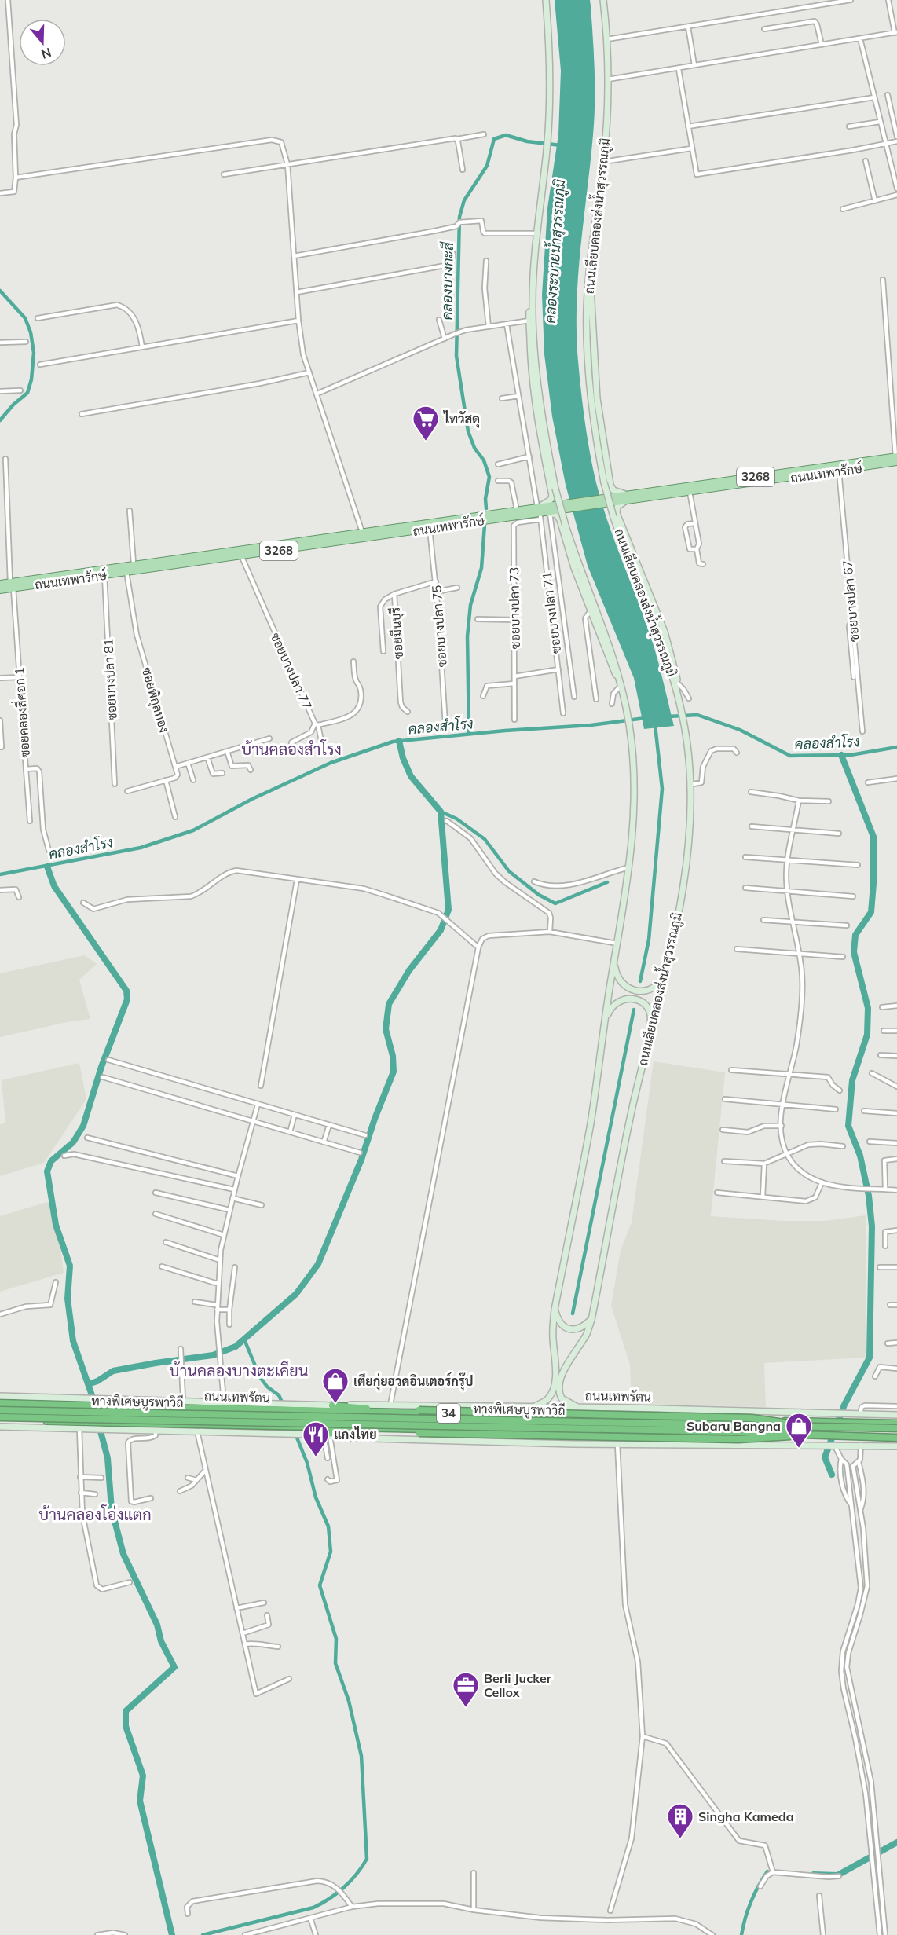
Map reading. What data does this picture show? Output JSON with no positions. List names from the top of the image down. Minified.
{"streets":{"highway":["ถนนเทพรัตน","ทางพิเศษบูรพาวิถี","34"],"main road":["ถนนเลียบคลองส่งน้ำสุวรรณภูมิ","ถนนเทพารักษ์","3268"],"street":["ซอยบางปลา 67","ซอยบางปลา 73","ซอยบางปลา 71","ซอยบางปลา 75","ซอยมีนบุรี","ซอยบางปลา 77","ซอยบางปลา 81","ซอยพิกุลทอง","ซอยคลองสี่ศอก 1"]},"crossings":[["ถนนเลียบคลองส่งน้ำสุวรรณภูมิ","ถนนเทพรัตน"],["ถนนเทพารักษ์","ซอยบางปลา 67"],["ถนนเทพารักษ์","ซอยบางปลา 73"],["ถนนเทพารักษ์","ซอยบางปลา 71"],["ถนนเทพารักษ์","ซอยบางปลา 75"],["ถนนเทพารักษ์","ซอยบางปลา 77"],["ถนนเทพารักษ์","ซอยบางปลา 81"],["ถนนเทพารักษ์","ซอยพิกุลทอง"],["ถนนเทพารักษ์","ซอยคลองสี่ศอก 1"],["ซอยบางปลา 73","ซอยบางปลา 71"],["ซอยบางปลา 75","ซอยมีนบุรี"],["ทางพิเศษบูรพาวิถี","34"]],"districts":["บ้านคลองสำโรง","บ้านคลองบางตะเคียน","บ้านคลองโอ่งแตก"],"water":["คลองระบายน้ำสุวรรณภูมิ","คลองบางกะสี","คลองสำโรง"],"places":{"supermarket":["ไทวัสดุ"],"shop":["เตียกุ่ยฮวดอินเตอร์กรุ๊ป","Subaru Bangna"],"restaurant":["แกงไทย"],"office":["Berli Jucker Cellox"],"building":["Singha Kameda"]},"north":"bottom"}
